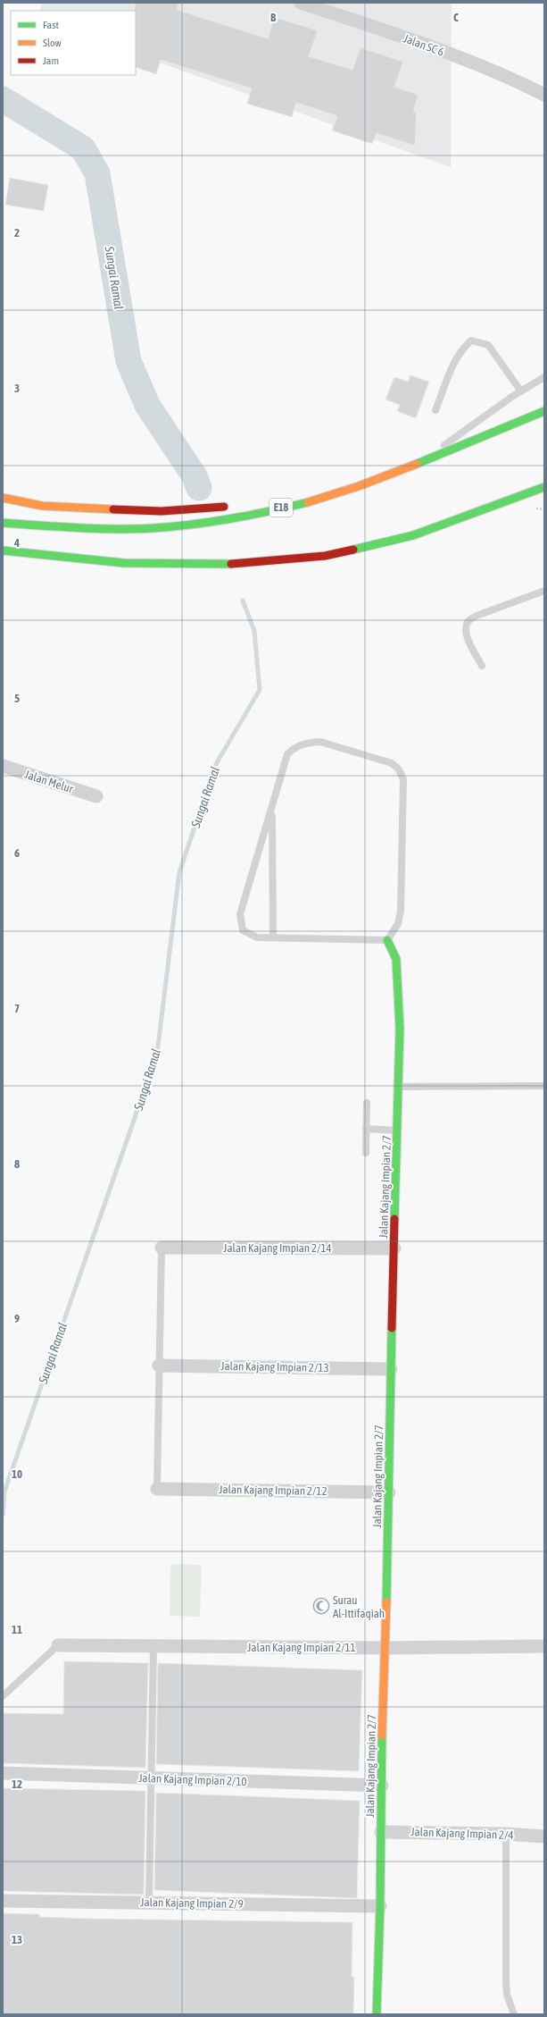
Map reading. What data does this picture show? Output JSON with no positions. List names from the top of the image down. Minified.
{"streets":{"main road":["E18","Jalan Kajang Impian 2/7"],"street":["Jalan SC 6","Jalan Melur","Jalan Kajang Impian 2/14","Jalan Kajang Impian 2/13","Jalan Kajang Impian 2/12","Jalan Kajang Impian 2/11","Jalan Kajang Impian 2/10","Jalan Kajang Impian 2/4","Jalan Kajang Impian 2/9"]},"crossings":[["Jalan Kajang Impian 2/7","Jalan Kajang Impian 2/14"],["Jalan Kajang Impian 2/7","Jalan Kajang Impian 2/13"],["Jalan Kajang Impian 2/7","Jalan Kajang Impian 2/12"],["Jalan Kajang Impian 2/7","Jalan Kajang Impian 2/11"],["Jalan Kajang Impian 2/7","Jalan Kajang Impian 2/10"],["Jalan Kajang Impian 2/7","Jalan Kajang Impian 2/4"],["Jalan Kajang Impian 2/7","Jalan Kajang Impian 2/9"]],"water":["Sungai Ramal"],"places":{"mosque":["Surau Al-Ittifaqiah"]},"legend":["Fast","Slow","Jam"],"grid":{"columns":["B","C"],"rows":["2","3","4","5","6","7","8","9","10","11","12","13"]}}
